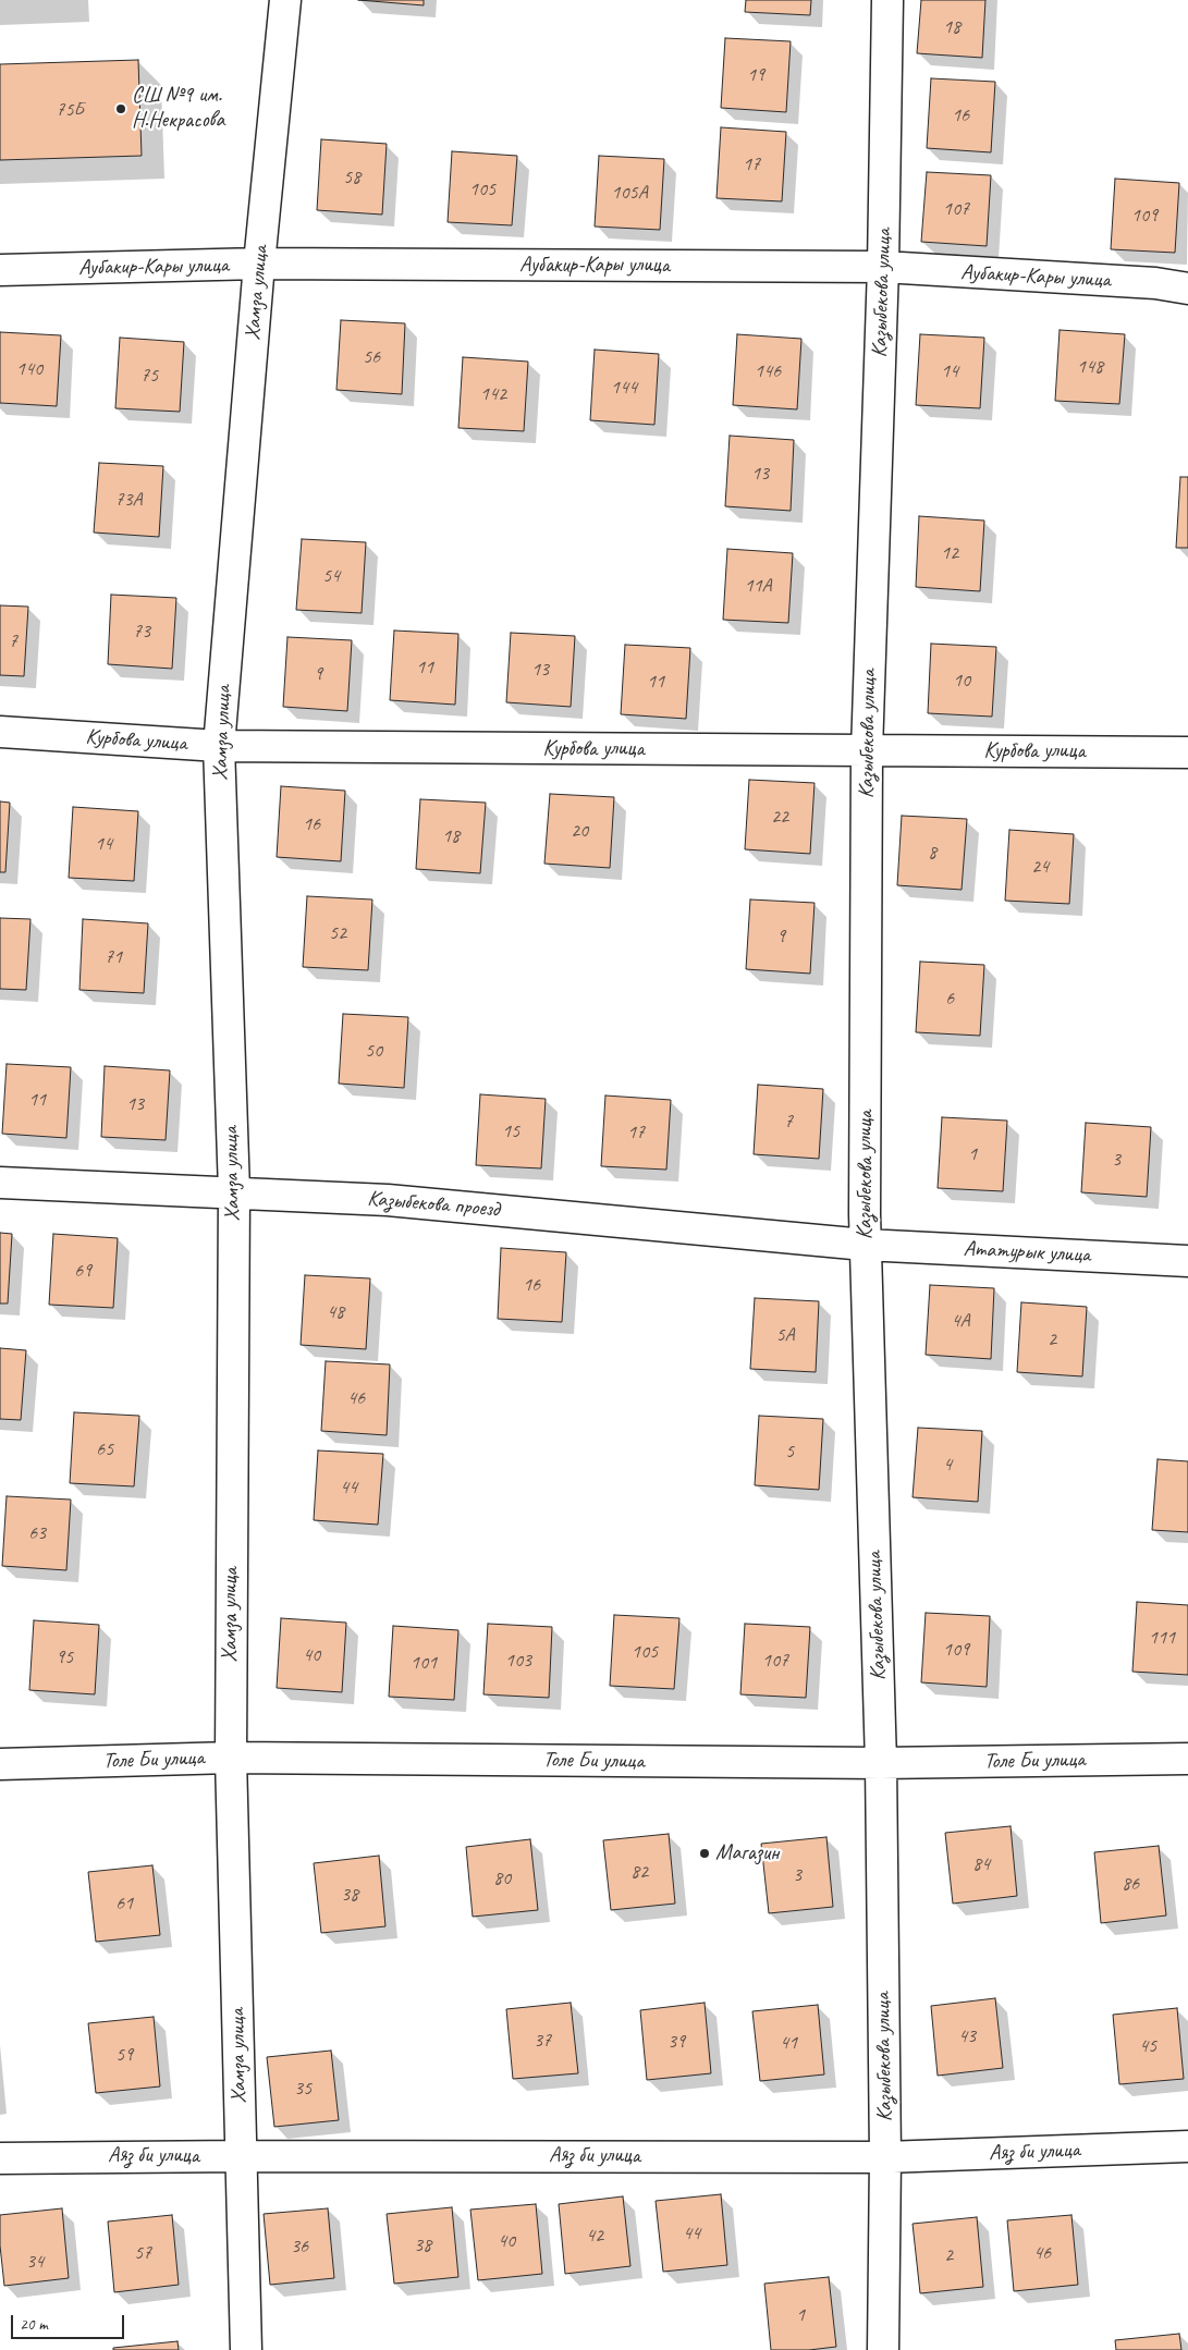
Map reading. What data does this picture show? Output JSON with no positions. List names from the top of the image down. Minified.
{"streets":{"street":["Аубакир-Кары улица","Хамза улица","Казыбекова улица","Курбова улица","Казыбекова проезд","Ататурык улица","Толе Би улица","Аяз би улица"]},"crossings":[["Аубакир-Кары улица","Хамза улица"],["Аубакир-Кары улица","Казыбекова улица"],["Хамза улица","Курбова улица"],["Хамза улица","Казыбекова проезд"],["Хамза улица","Толе Би улица"],["Хамза улица","Аяз би улица"],["Казыбекова улица","Курбова улица"],["Казыбекова улица","Казыбекова проезд"],["Казыбекова улица","Ататурык улица"],["Казыбекова улица","Толе Би улица"],["Казыбекова улица","Аяз би улица"],["Казыбекова проезд","Ататурык улица"]],"places":["СШ №9 им. Н.Некрасова","Магазин"],"house_numbers":["18","19","75Б","16","17","58","105","105А","107","109","56","148","140","146","14","75","144","142","13","73А","12","54","11А","73","7","11","13","9","10","11","22","16","20","18","14","8","24","52","9","71","6","50","11","13","7","15","17","1","3","69","16","48","4А","5А","2","46","65","5","4","44","63","111","109","105","40","95","103","107","101","84","82","3","80","86","38","61","43","37","39","41","45","59","35","44","42","40","38","36","57","46","2","34","1"],"scale_bar":"20 m"}
